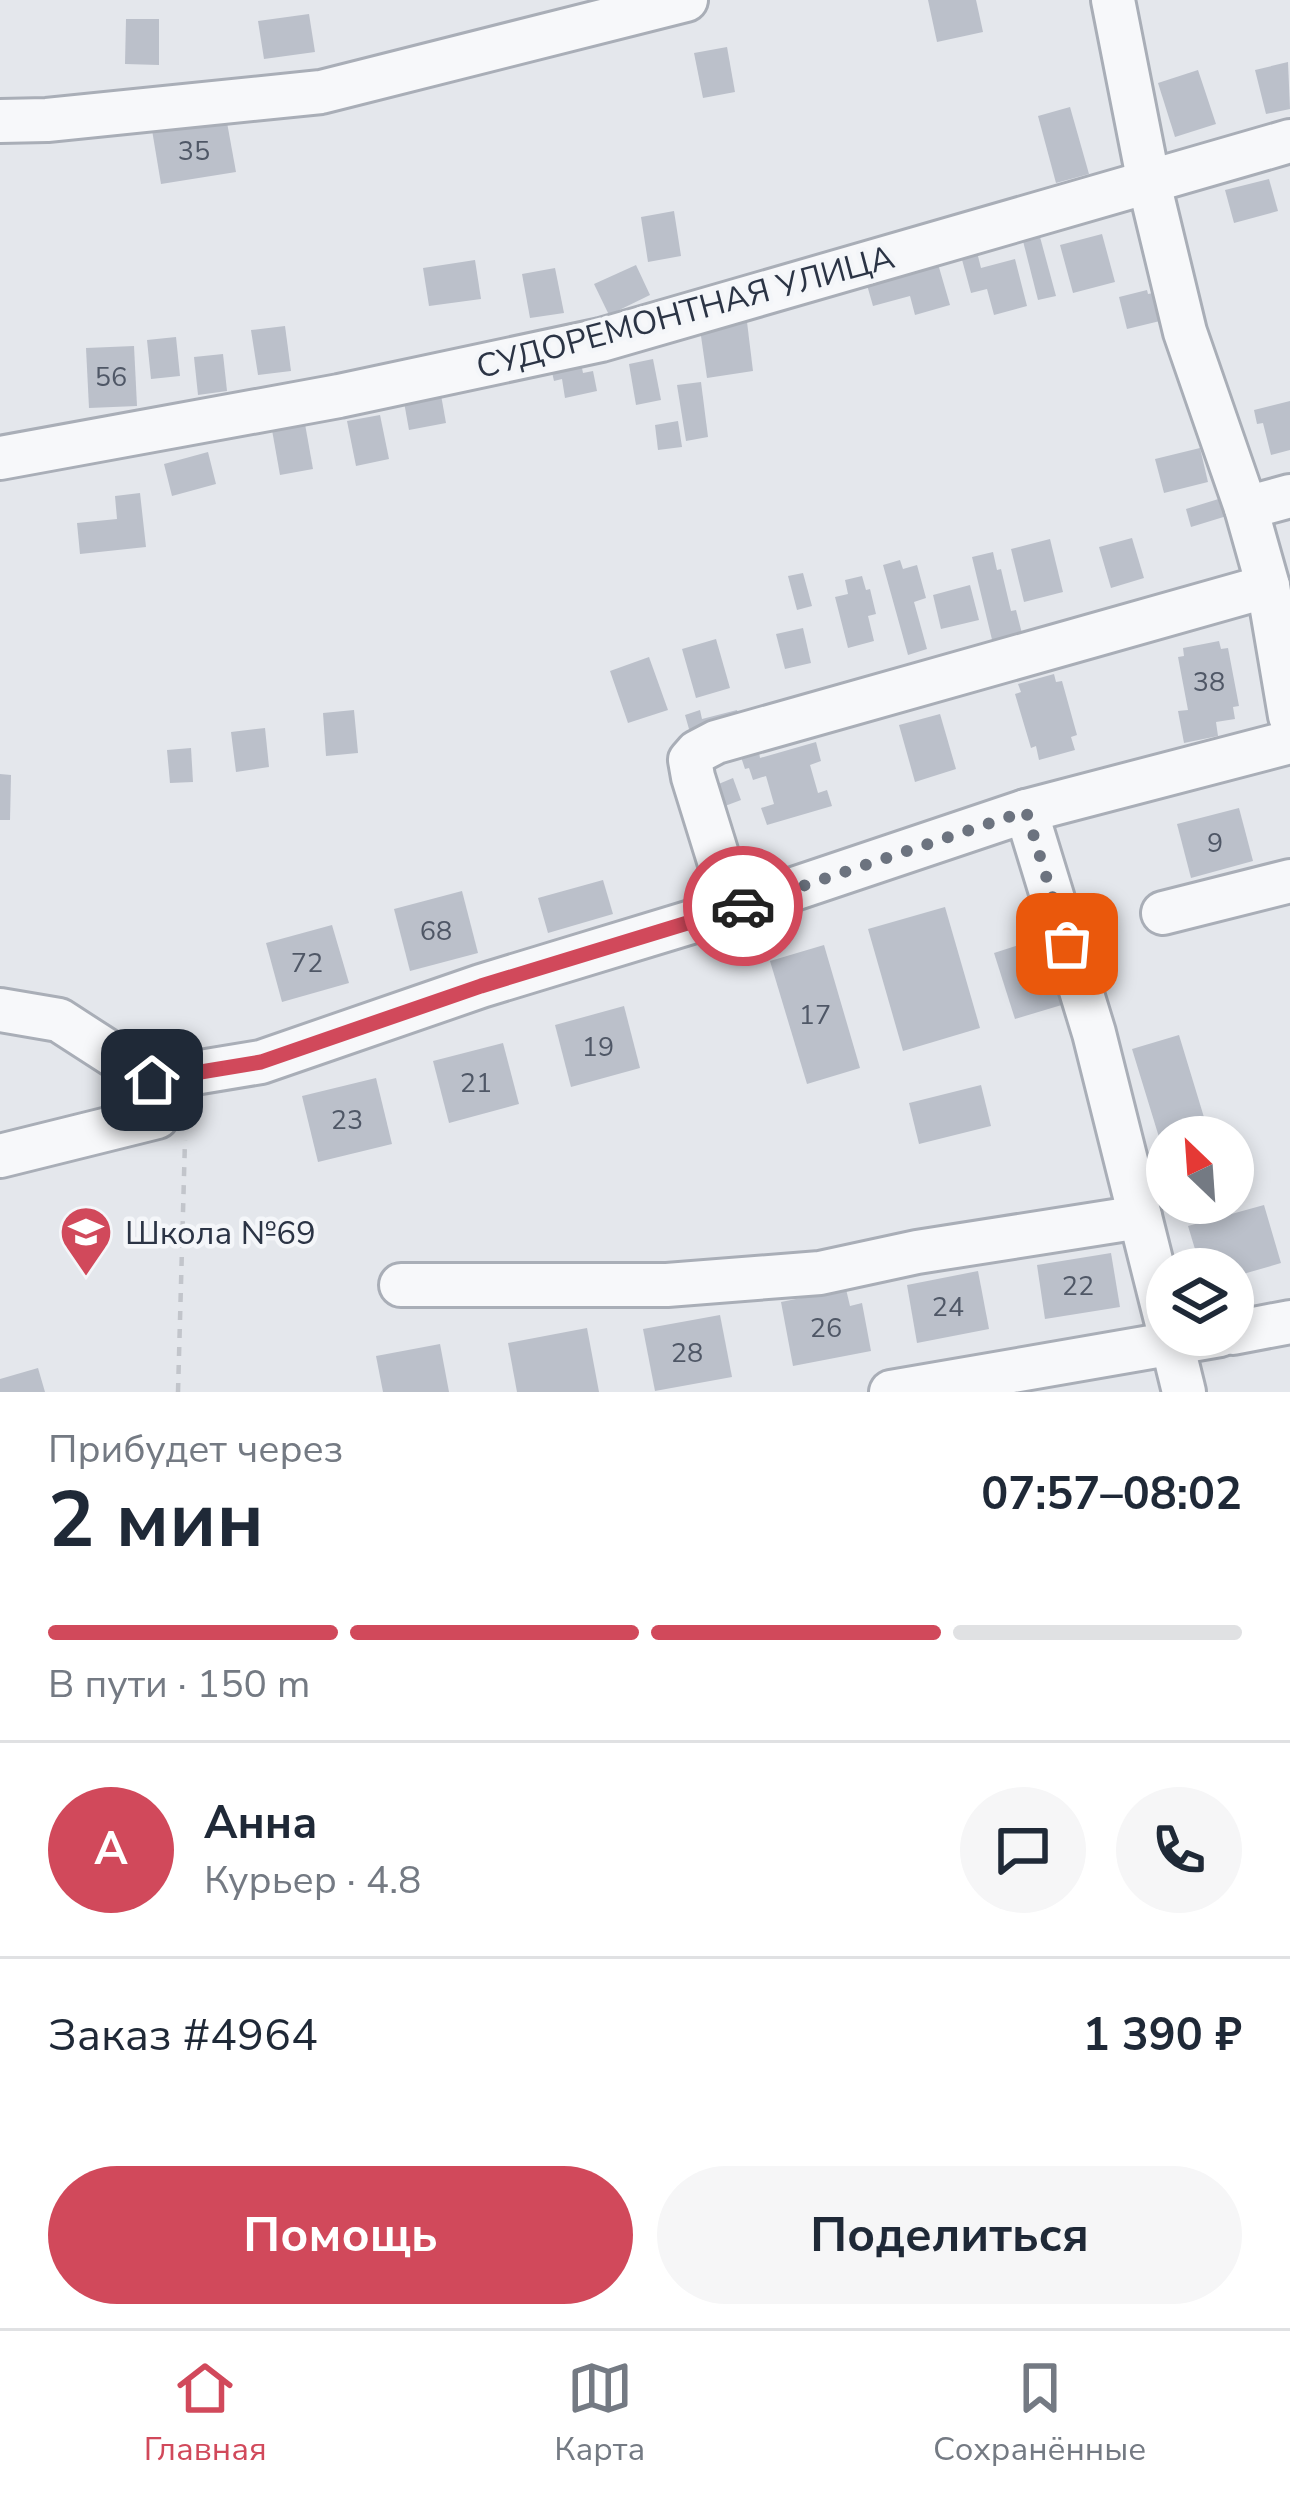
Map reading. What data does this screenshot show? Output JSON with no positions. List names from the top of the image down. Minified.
{"streets":{"street":["СУДОРЕМОНТНАЯ УЛИЦА"]},"places":{"school or university":["Школа №69"]},"house_numbers":["35","56","38","9","68","72","17","19","21","23","22","24","26","28"],"north":"top left","page":{"heading":["2 мин","Прибудет через","07:57–08:02"],"panel":["Анна","Курьер · 4.8","Заказ #4964","1 390 ₽"],"bar":"В пути · 150 m","round":"А","buttons":["Помощь","Поделиться"],"tabs":["Главная","Карта","Сохранённые"]}}
